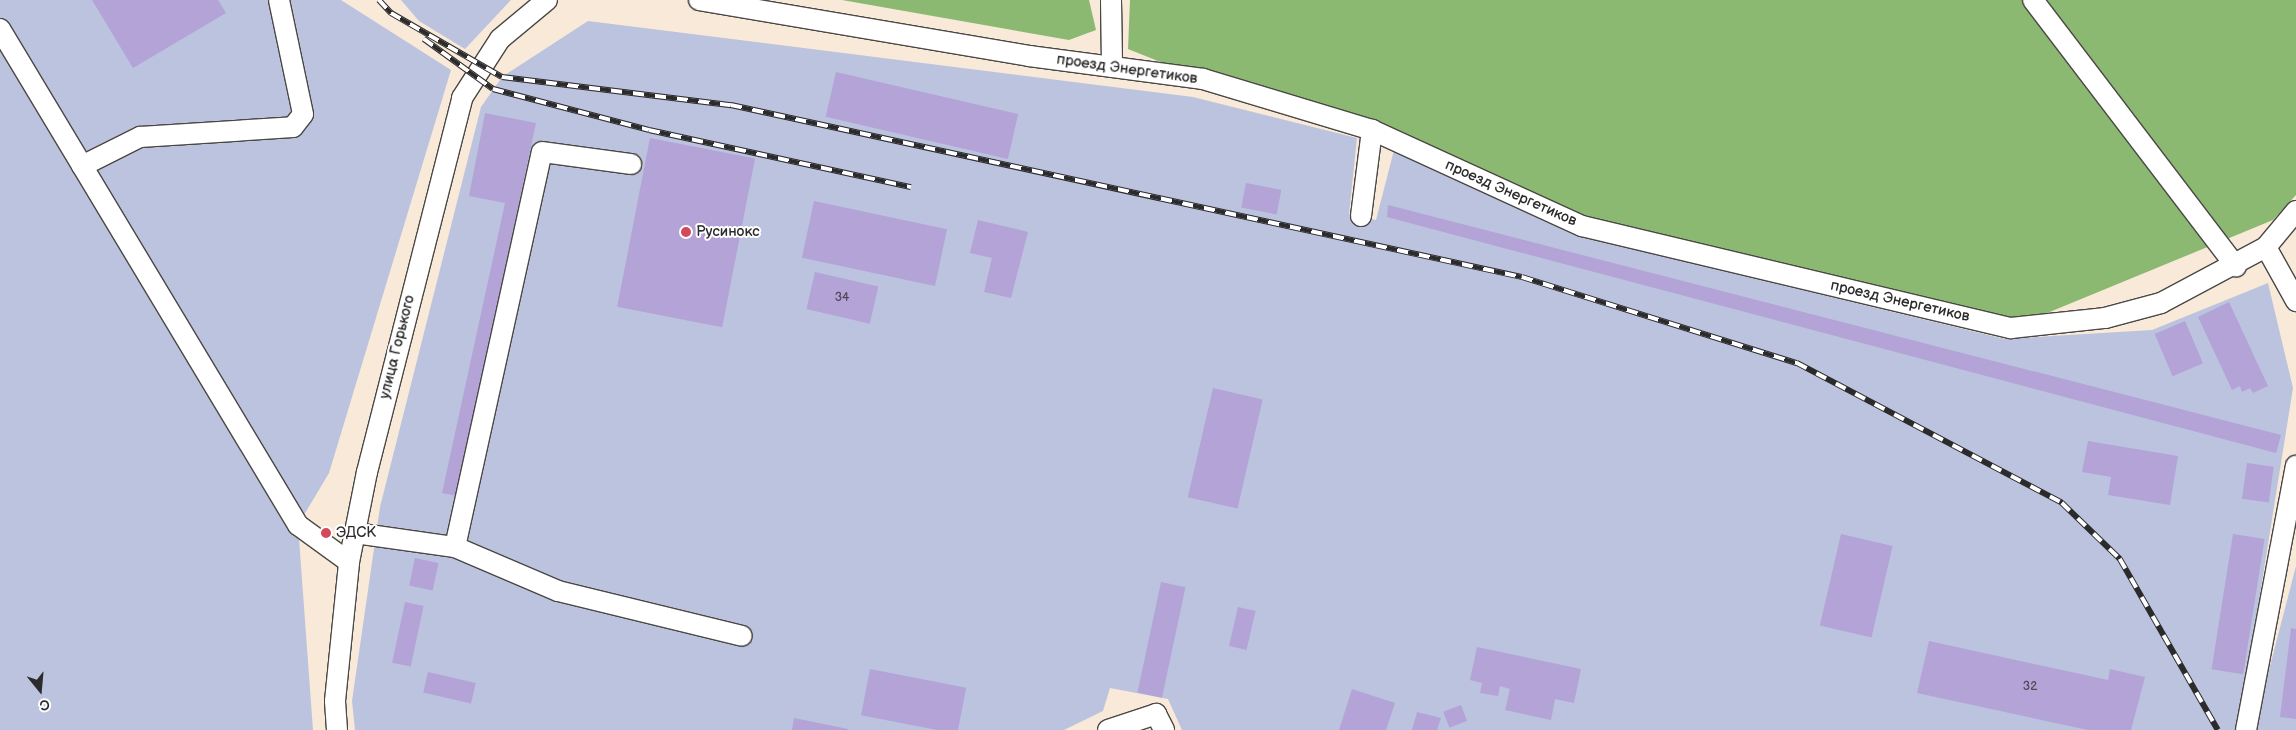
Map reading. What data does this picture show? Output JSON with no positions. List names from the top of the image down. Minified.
{"streets":{"street":["проезд Энергетиков","улица Горького"]},"places":["Русинокс","ЭДСК"],"house_numbers":["34","32"],"north":"bottom"}
